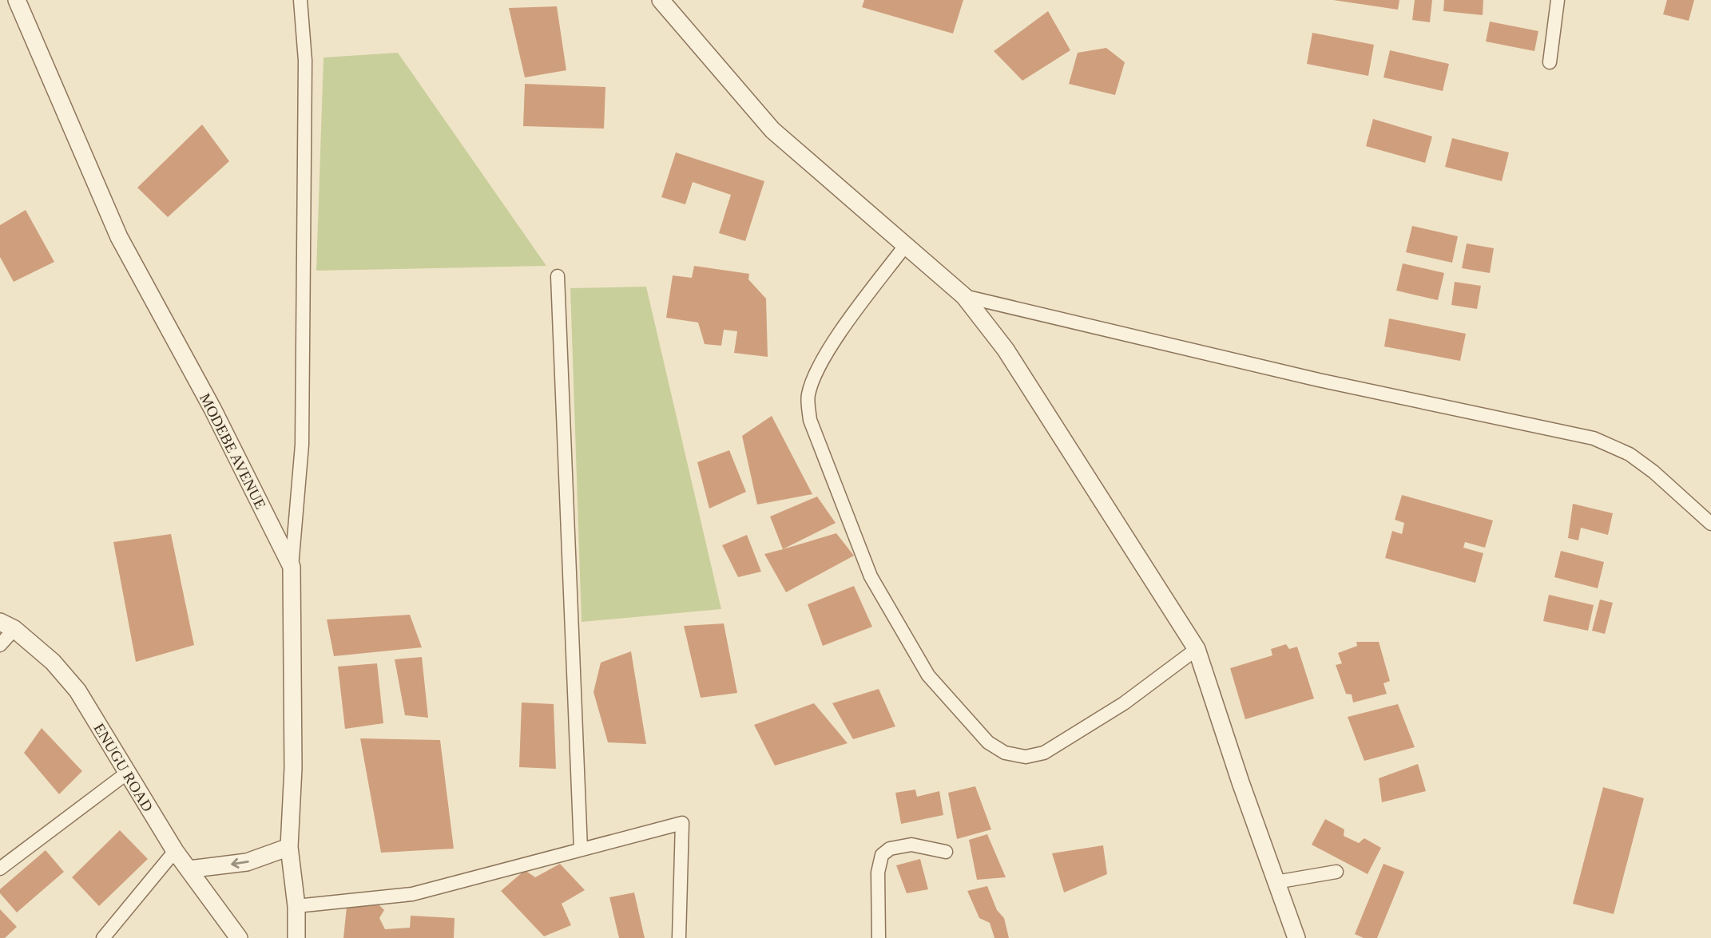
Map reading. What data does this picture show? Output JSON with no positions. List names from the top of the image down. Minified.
{"streets":{"street":["MODEBE AVENUE","ENUGU ROAD"]}}
